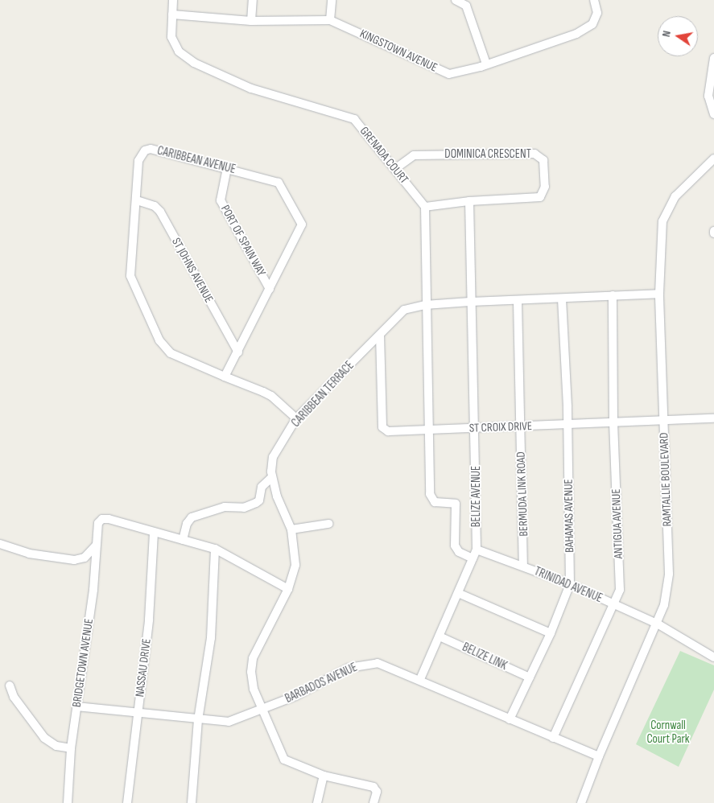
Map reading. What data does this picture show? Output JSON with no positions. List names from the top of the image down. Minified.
{"streets":{"street":["KINGSTOWN AVENUE","DOMINICA CRESCENT","GRENADA COURT","CARIBBEAN AVENUE","PORT OF SPAIN WAY","ST JOHNS AVENUE","CARIBBEAN TERRACE","ST CROIX DRIVE","RAMTALLIE BOULEVARD","BERMUDA LINK ROAD","BELIZE AVENUE","BAHAMAS AVENUE","ANTIGUA AVENUE","TRINIDAD AVENUE","BELIZE LINK","BRIDGETOWN AVENUE","NASSAU DRIVE","BARBADOS AVENUE"]},"crossings":[["KINGSTOWN AVENUE","GRENADA COURT"],["DOMINICA CRESCENT","GRENADA COURT"],["CARIBBEAN AVENUE","PORT OF SPAIN WAY"],["CARIBBEAN AVENUE","ST JOHNS AVENUE"],["CARIBBEAN AVENUE","CARIBBEAN TERRACE"],["CARIBBEAN TERRACE","ST CROIX DRIVE"],["CARIBBEAN TERRACE","RAMTALLIE BOULEVARD"],["CARIBBEAN TERRACE","BERMUDA LINK ROAD"],["CARIBBEAN TERRACE","BELIZE AVENUE"],["CARIBBEAN TERRACE","BAHAMAS AVENUE"],["CARIBBEAN TERRACE","ANTIGUA AVENUE"],["CARIBBEAN TERRACE","BARBADOS AVENUE"],["ST CROIX DRIVE","RAMTALLIE BOULEVARD"],["ST CROIX DRIVE","BERMUDA LINK ROAD"],["ST CROIX DRIVE","BELIZE AVENUE"],["ST CROIX DRIVE","BAHAMAS AVENUE"],["ST CROIX DRIVE","ANTIGUA AVENUE"],["RAMTALLIE BOULEVARD","TRINIDAD AVENUE"],["RAMTALLIE BOULEVARD","BARBADOS AVENUE"],["BERMUDA LINK ROAD","TRINIDAD AVENUE"],["BELIZE AVENUE","TRINIDAD AVENUE"],["BELIZE AVENUE","BELIZE LINK"],["BELIZE AVENUE","BARBADOS AVENUE"],["BAHAMAS AVENUE","TRINIDAD AVENUE"],["BAHAMAS AVENUE","BELIZE LINK"],["BAHAMAS AVENUE","BARBADOS AVENUE"],["ANTIGUA AVENUE","TRINIDAD AVENUE"],["ANTIGUA AVENUE","BARBADOS AVENUE"],["BRIDGETOWN AVENUE","NASSAU DRIVE"],["BRIDGETOWN AVENUE","BARBADOS AVENUE"],["NASSAU DRIVE","BARBADOS AVENUE"]],"parks":["Cornwall Court Park"],"north":"left"}
